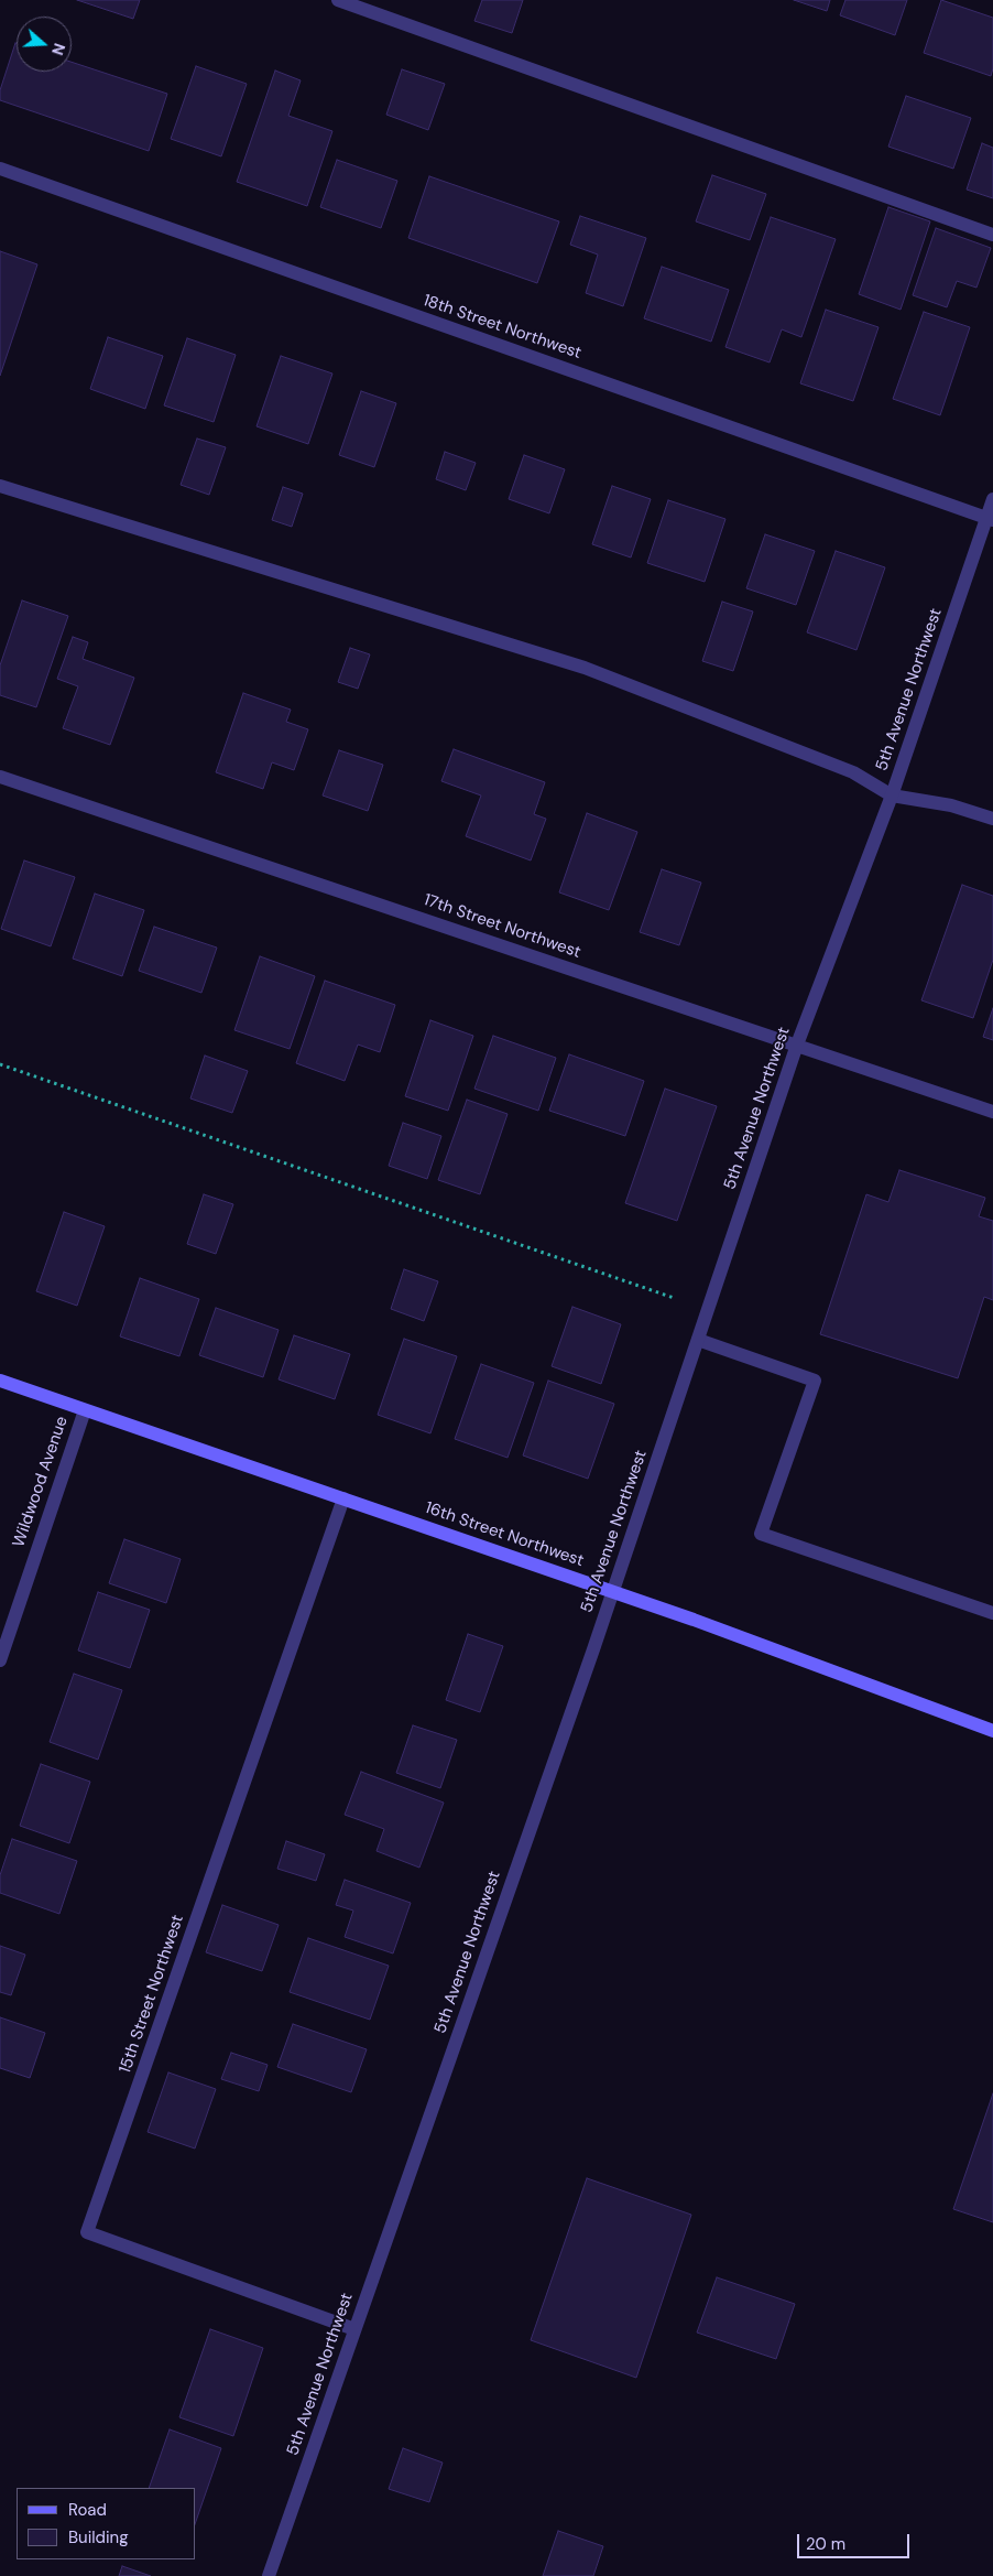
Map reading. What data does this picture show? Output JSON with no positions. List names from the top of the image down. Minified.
{"streets":{"street":["18th Street Northwest","5th Avenue Northwest","17th Street Northwest","Wildwood Avenue","16th Street Northwest","15th Street Northwest"]},"crossings":[["18th Street Northwest","5th Avenue Northwest"],["5th Avenue Northwest","17th Street Northwest"],["5th Avenue Northwest","16th Street Northwest"],["5th Avenue Northwest","15th Street Northwest"],["Wildwood Avenue","16th Street Northwest"],["16th Street Northwest","15th Street Northwest"]],"legend":["Road","Building"],"scale_bar":"20 m","north":"right"}
